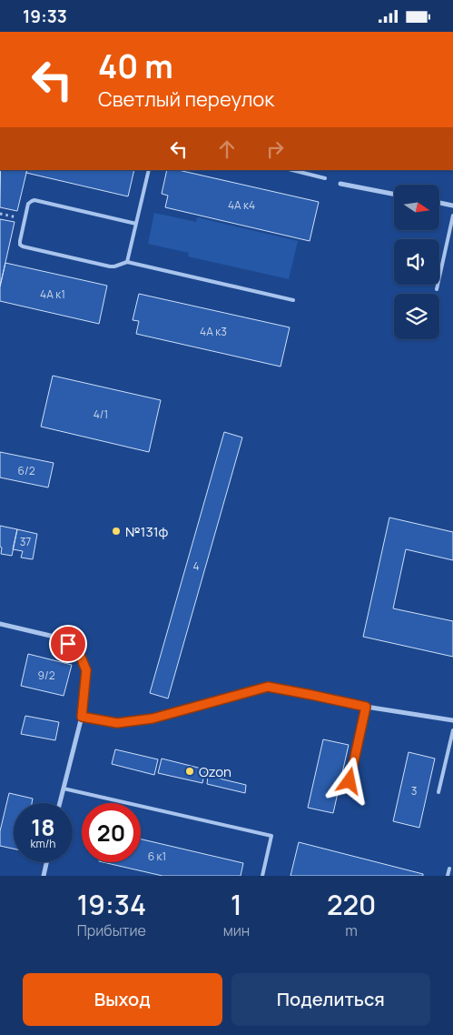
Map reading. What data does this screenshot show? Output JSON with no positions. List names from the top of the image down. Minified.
{"places":["№131ф","Ozon"],"house_numbers":["4А к4","4А к1","4А к3","4/1","6/2","37","4","9/2","3","6 к1"],"north":"right","page":{"status":"19:33","turn":["40 m","Светлый переулок"],"speed":"18 km/h","limit":"20","eta":["19:34","Прибытие","1","мин","220","m"],"buttons":["Выход","Поделиться"]}}
